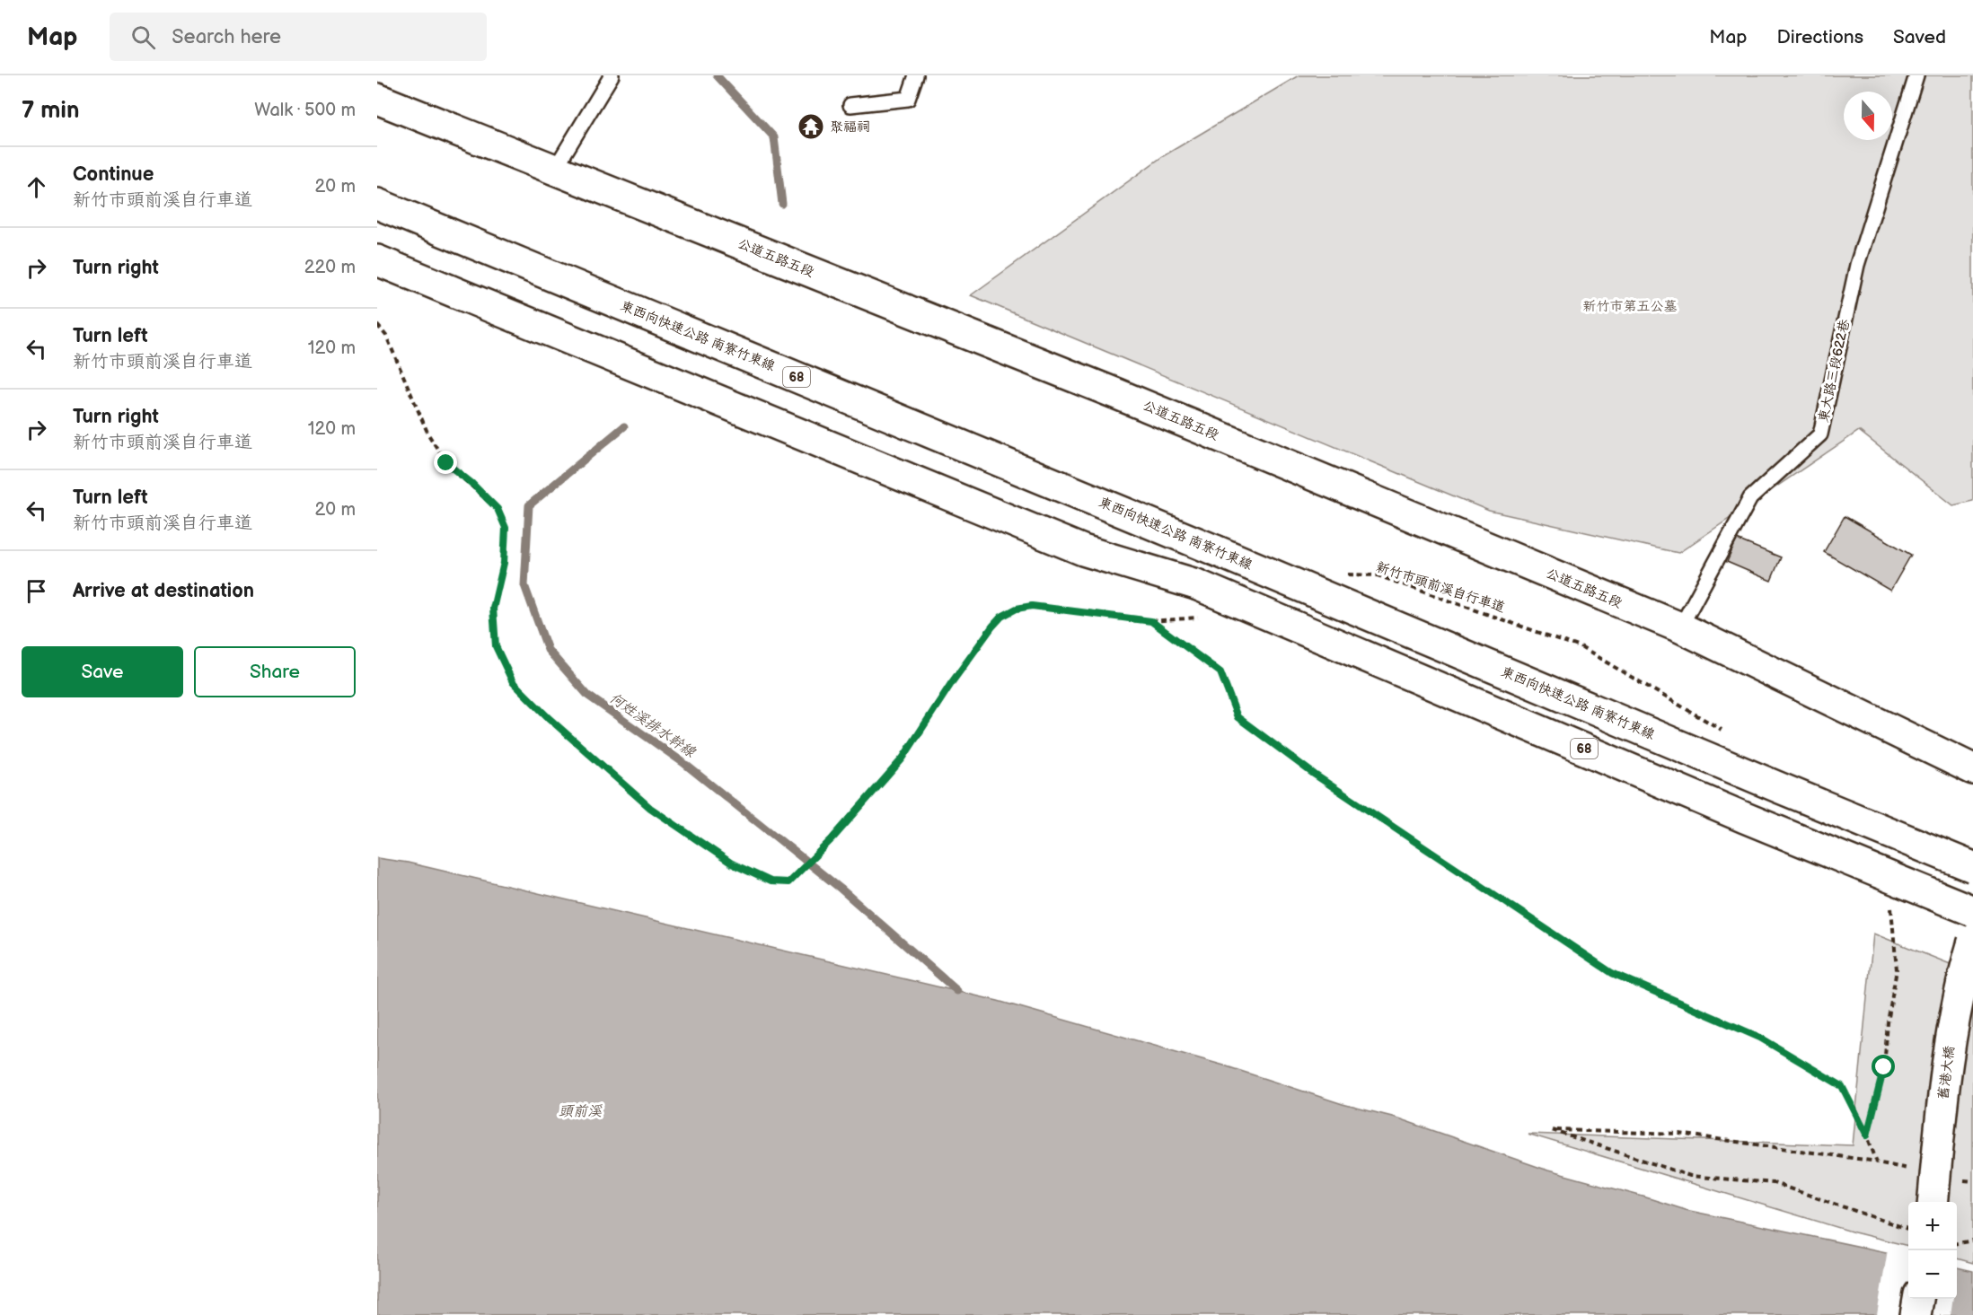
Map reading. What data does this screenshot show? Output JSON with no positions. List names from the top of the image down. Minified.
{"streets":{"main road":["公道五路五段","東西向快速公路 南寮竹東線","68","舊港大橋"],"lane":["東大路三段622巷"],"path":["新竹市頭前溪自行車道"]},"crossings":[["公道五路五段","東大路三段622巷"]],"water":["何姓溪排水幹線","頭前溪"],"parks":["新竹市第五公墓"],"places":{"temple":["聚福祠"]},"north":"bottom","page":{"header":"Map","search":"Search here","nav":["Map","Directions","Saved"],"heading":["7 min","Walk · 500 m"],"list":[["Continue","新竹市頭前溪自行車道","20 m"],["Turn right","220 m"],["Turn left","新竹市頭前溪自行車道","120 m"],["Turn right","新竹市頭前溪自行車道","120 m"],["Turn left","新竹市頭前溪自行車道","20 m"],"Arrive at destination"],"buttons":["Save","Share"],"map_buttons":["+","−"]}}
